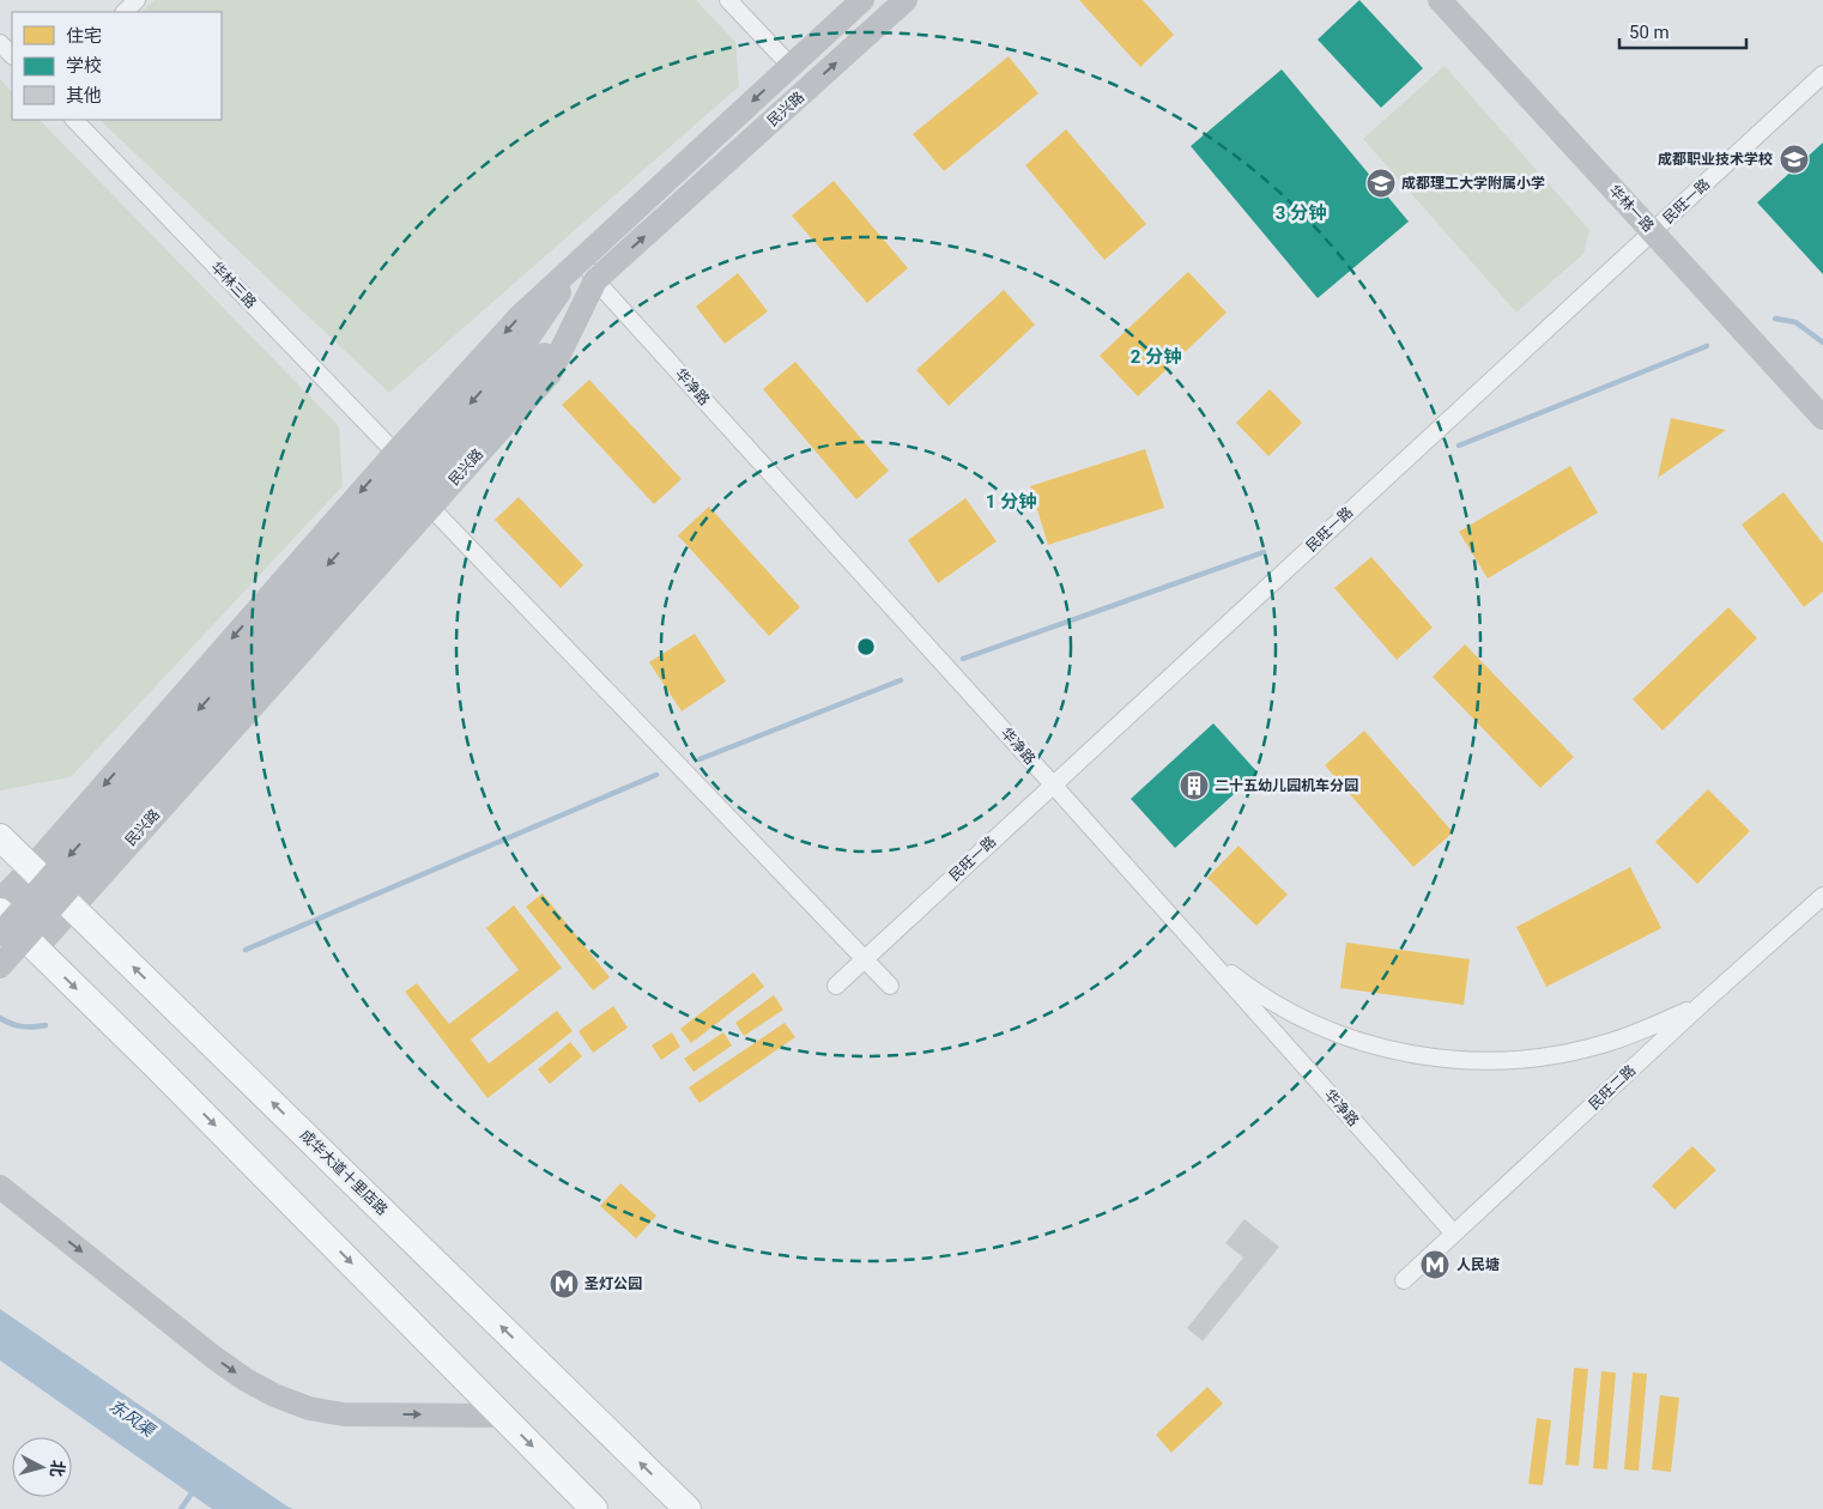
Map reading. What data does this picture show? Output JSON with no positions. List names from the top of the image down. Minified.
{"streets":{"main road":["民兴路","华林一路","成华大道十里店路"],"street":["民旺一路","华林三路","华净路","民旺二路"]},"crossings":[["民兴路","华林三路"],["民兴路","华净路"],["民兴路","成华大道十里店路"],["民旺一路","华林一路"],["民旺一路","华净路"],["华净路","民旺二路"]],"water":["东风渠"],"places":{"school or university":["成都职业技术学校","成都理工大学附属小学"],"building":["二十五幼儿园机车分园"],"metro station":["人民塘","圣灯公园"]},"legend":["住宅","学校","其他"],"scale_bar":"50 m","north":"right","rings":["3 分钟","2 分钟","1 分钟"]}
